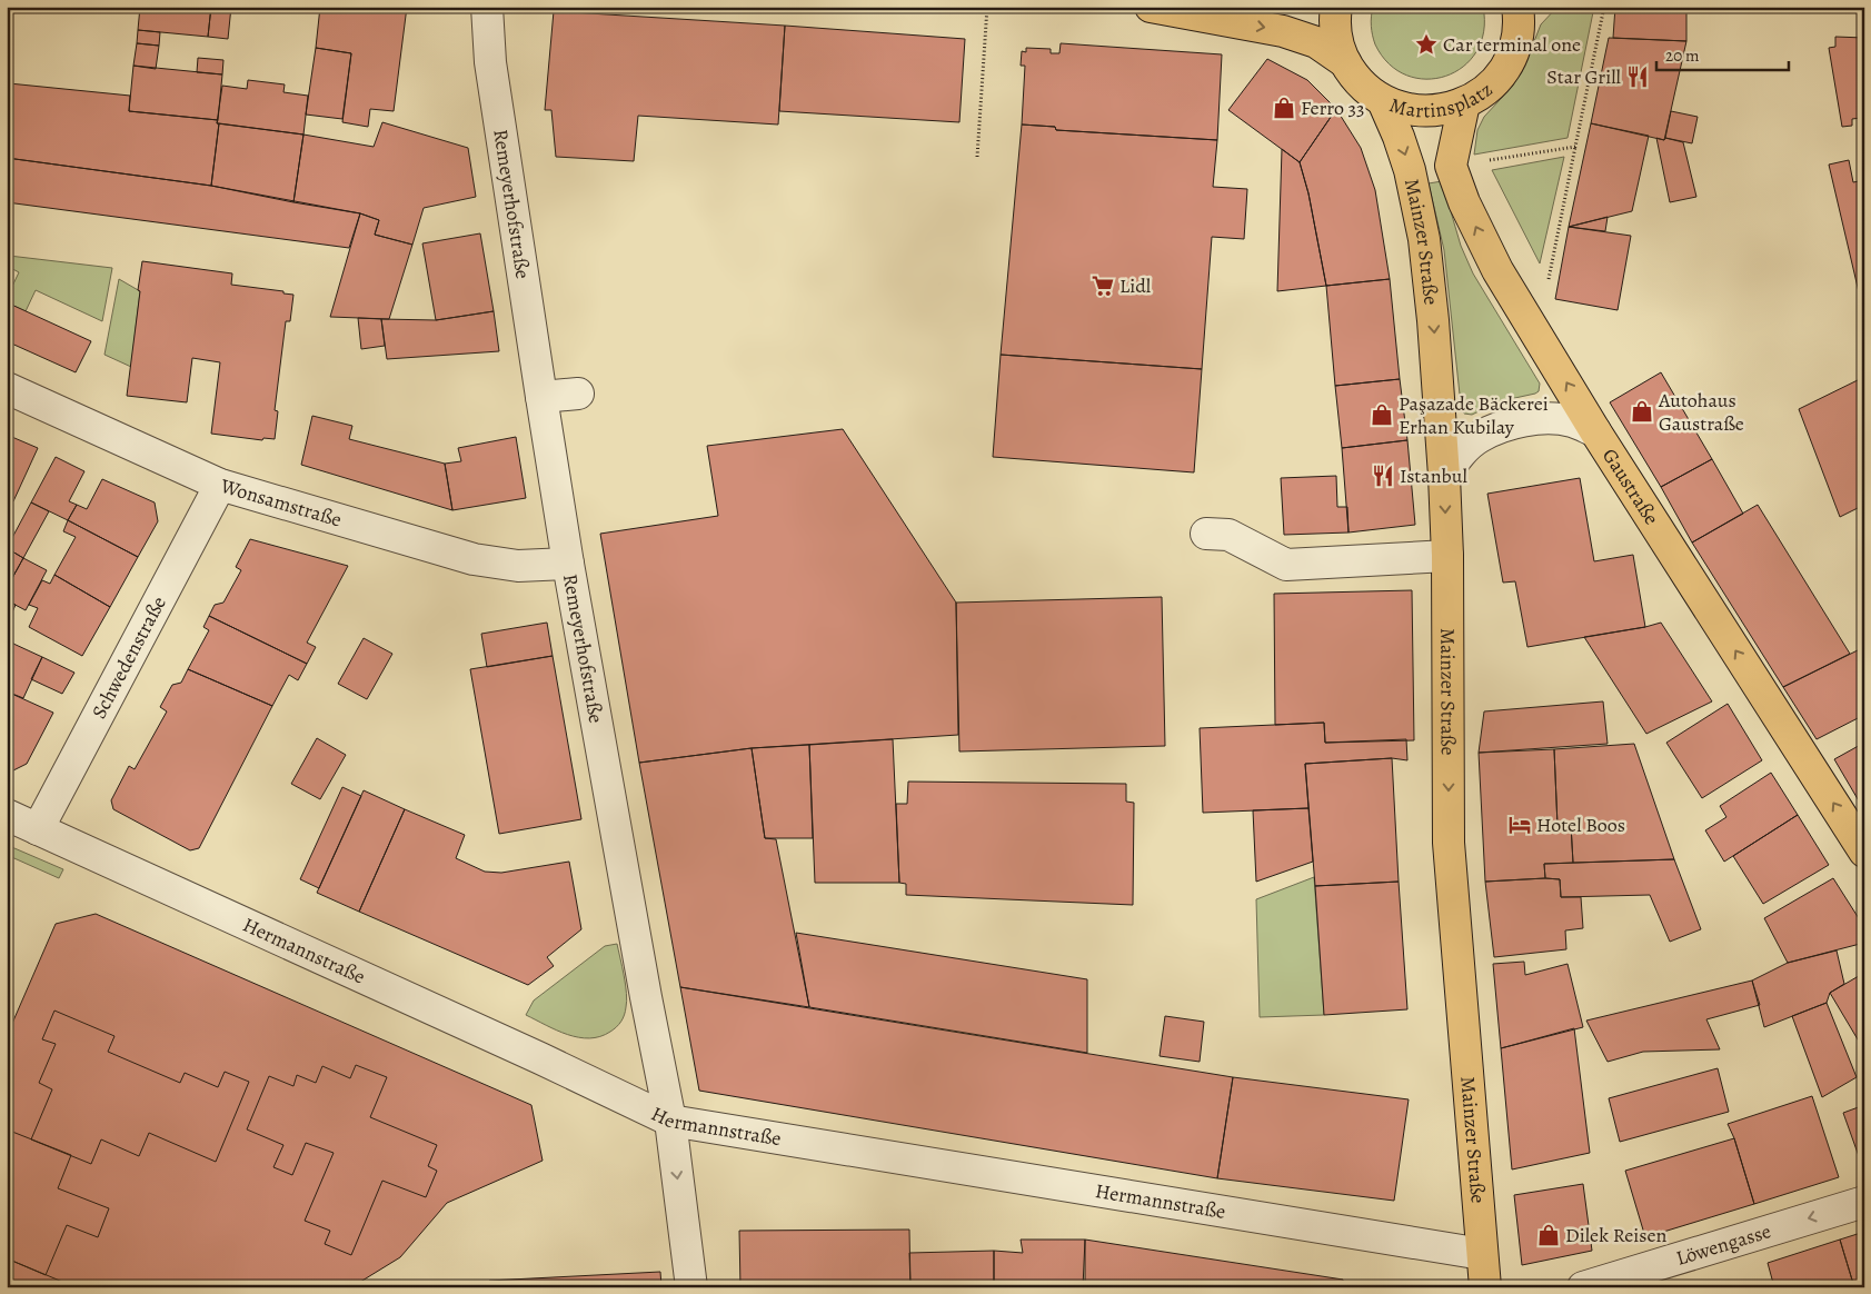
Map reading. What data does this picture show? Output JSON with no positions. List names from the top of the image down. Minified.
{"streets":{"main road":["Martinsplatz","Mainzer Straße","Gaustraße"],"street":["Remeyerhofstraße","Wonsamstraße","Schwedenstraße","Hermannstraße","Löwengasse"]},"crossings":[["Martinsplatz","Mainzer Straße"],["Remeyerhofstraße","Wonsamstraße"],["Remeyerhofstraße","Hermannstraße"],["Mainzer Straße","Hermannstraße"],["Wonsamstraße","Schwedenstraße"],["Schwedenstraße","Hermannstraße"]],"one_way":["Mainzer Straße","Gaustraße","Löwengasse"],"places":{"place":["Car terminal one"],"restaurant":["Star Grill","Istanbul"],"shop":["Ferro 33","Autohaus Gaustraße","Paşazade Bäckerei Erhan Kubilay","Dilek Reisen"],"supermarket":["Lidl"],"hotel":["Hotel Boos"]},"scale_bar":"20 m"}
